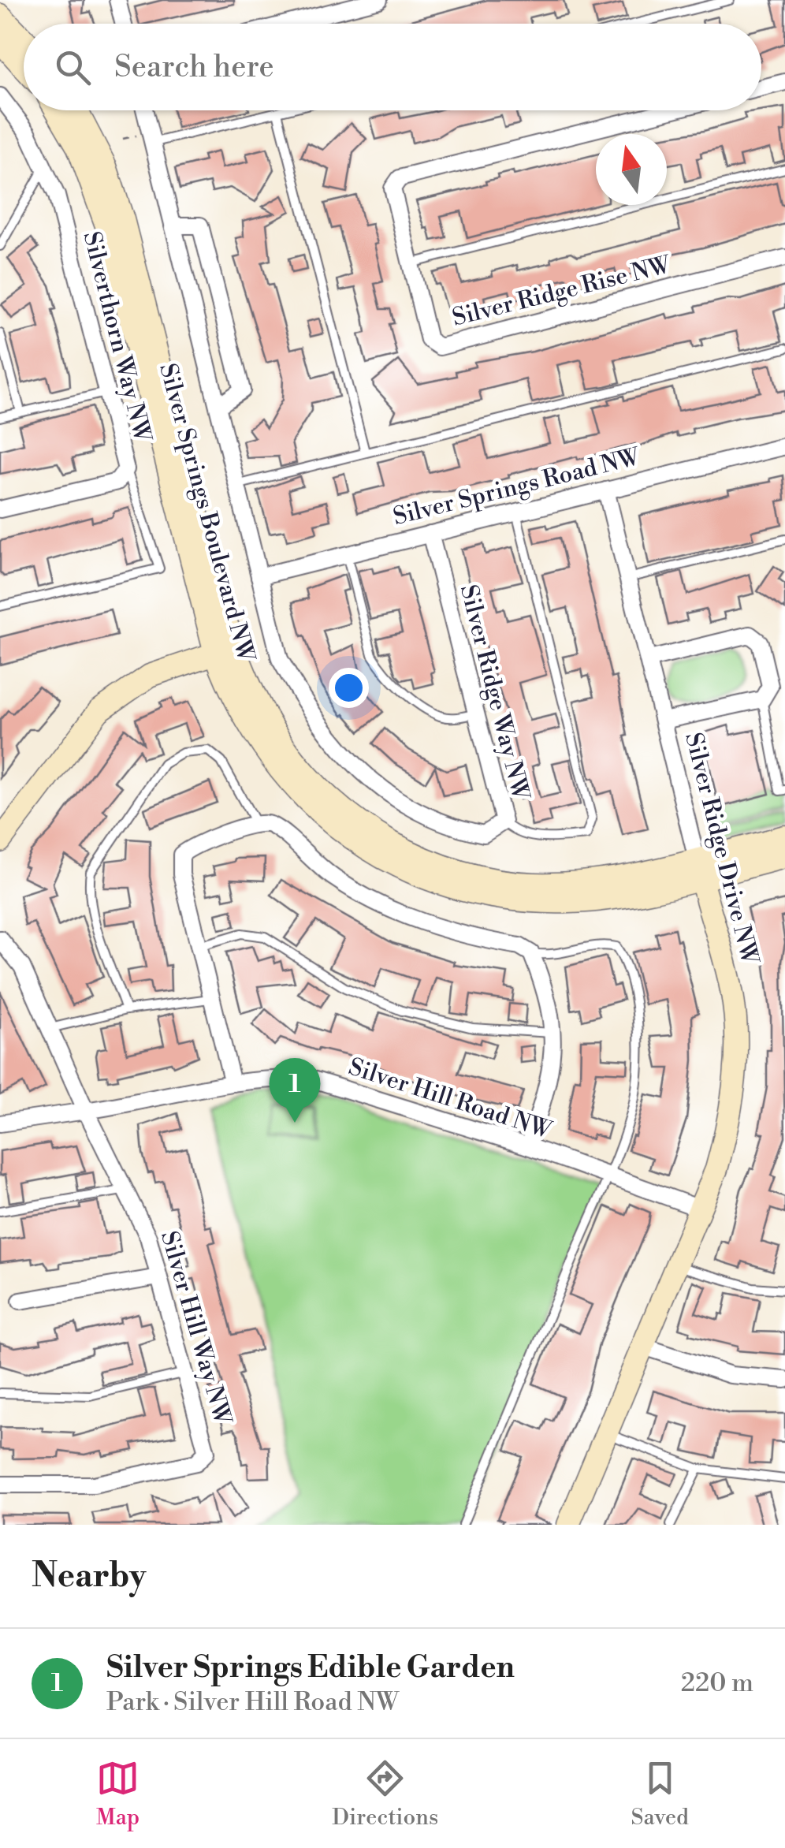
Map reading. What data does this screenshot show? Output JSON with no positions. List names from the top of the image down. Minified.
{"streets":{"street":["Silver Ridge Rise NW","Silverthorn Way NW","Silver Springs Road NW","Silver Springs Boulevard NW","Silver Ridge Way NW","Silver Ridge Drive NW","Silver Hill Road NW","Silver Hill Way NW"]},"crossings":[["Silver Springs Road NW","Silver Ridge Way NW"],["Silver Springs Road NW","Silver Ridge Drive NW"],["Silver Springs Boulevard NW","Silver Ridge Drive NW"],["Silver Ridge Drive NW","Silver Hill Road NW"],["Silver Hill Road NW","Silver Hill Way NW"]],"north":"top","page":{"search":"Search here","pins":"1","heading":"Nearby","list":[{"mark":"1","name":"Silver Springs Edible Garden","note":"Park · Silver Hill Road NW","value":"220 m"}],"nav":["Map","Directions","Saved"]}}
